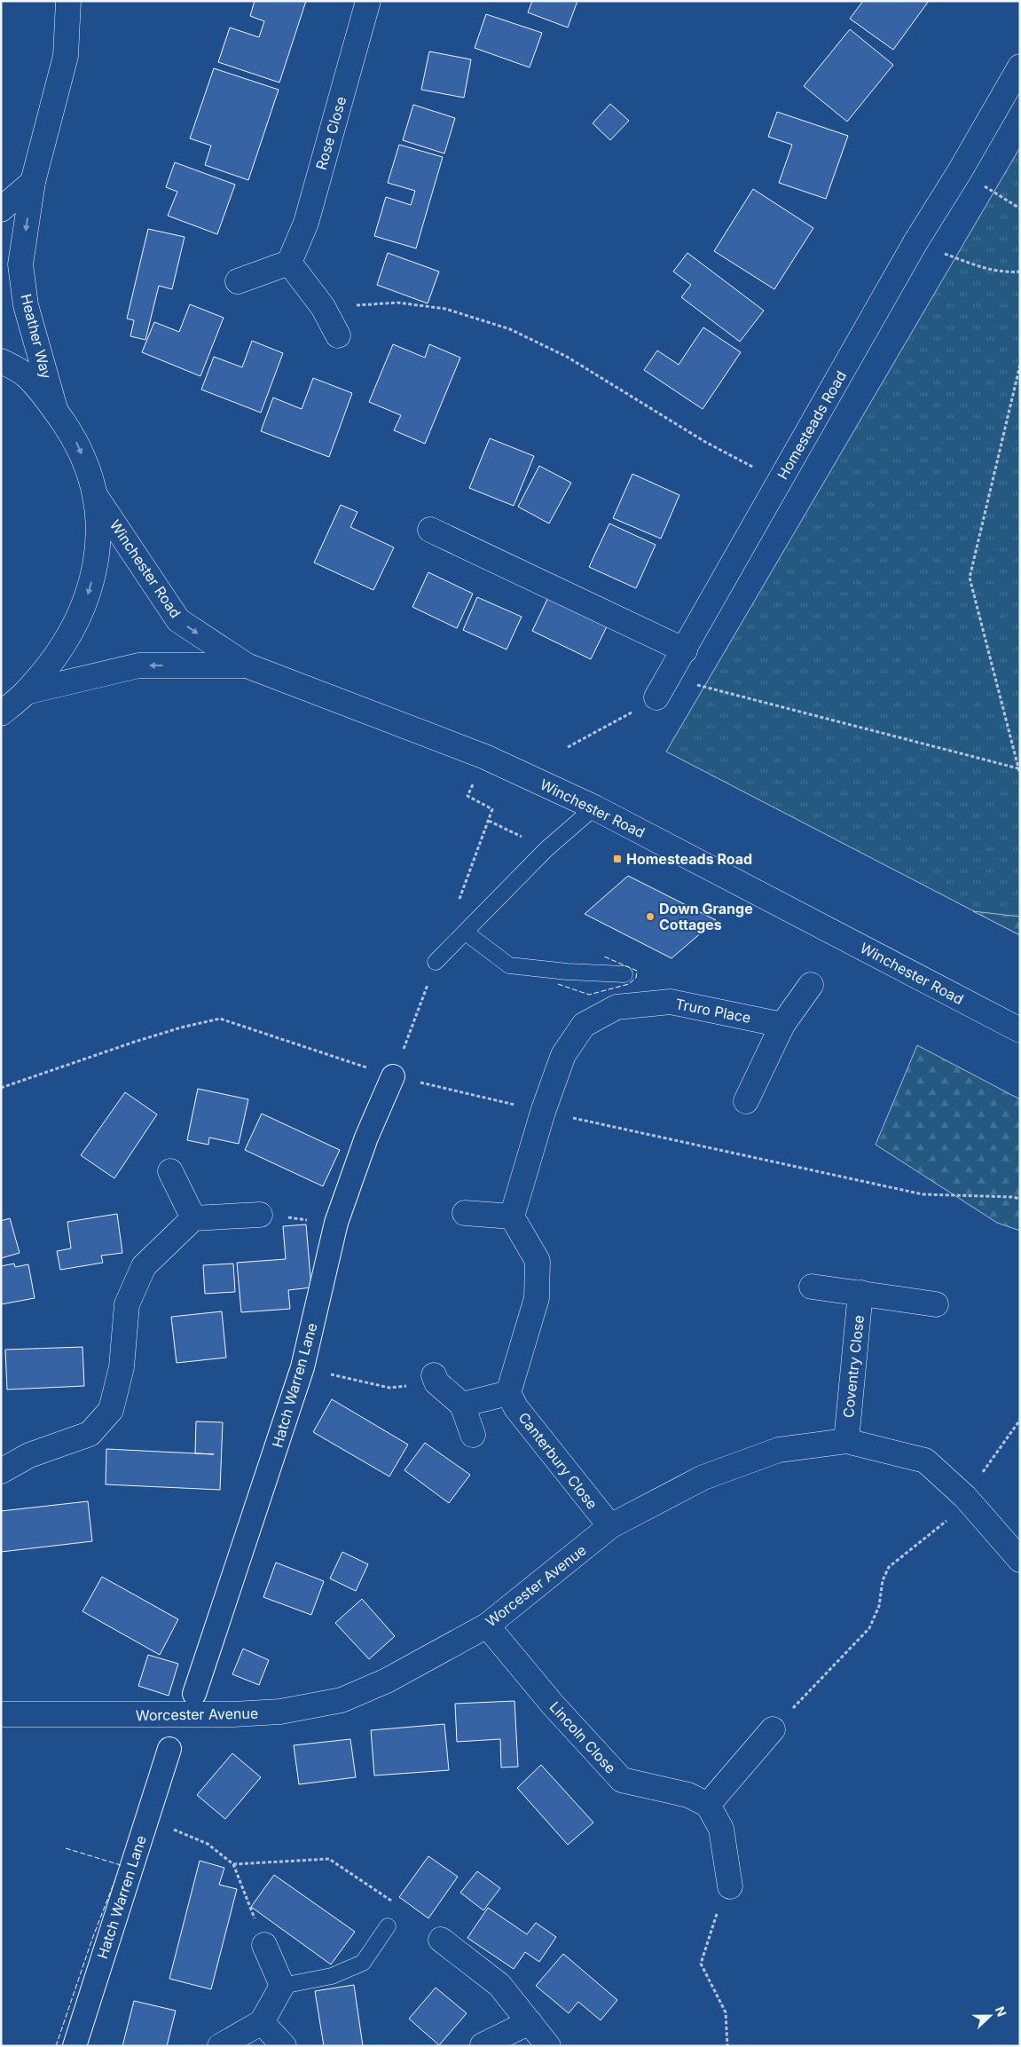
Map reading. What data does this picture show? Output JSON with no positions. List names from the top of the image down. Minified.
{"streets":{"street":["Rose Close","Heather Way","Homesteads Road","Winchester Road","Truro Place","Coventry Close","Hatch Warren Lane","Canterbury Close","Worcester Avenue","Lincoln Close"]},"crossings":[["Coventry Close","Worcester Avenue"],["Canterbury Close","Worcester Avenue"],["Worcester Avenue","Lincoln Close"]],"one_way":["Heather Way"],"places":{"transit":["Homesteads Road"],"other":["Down Grange Cottages"]},"north":"right"}
